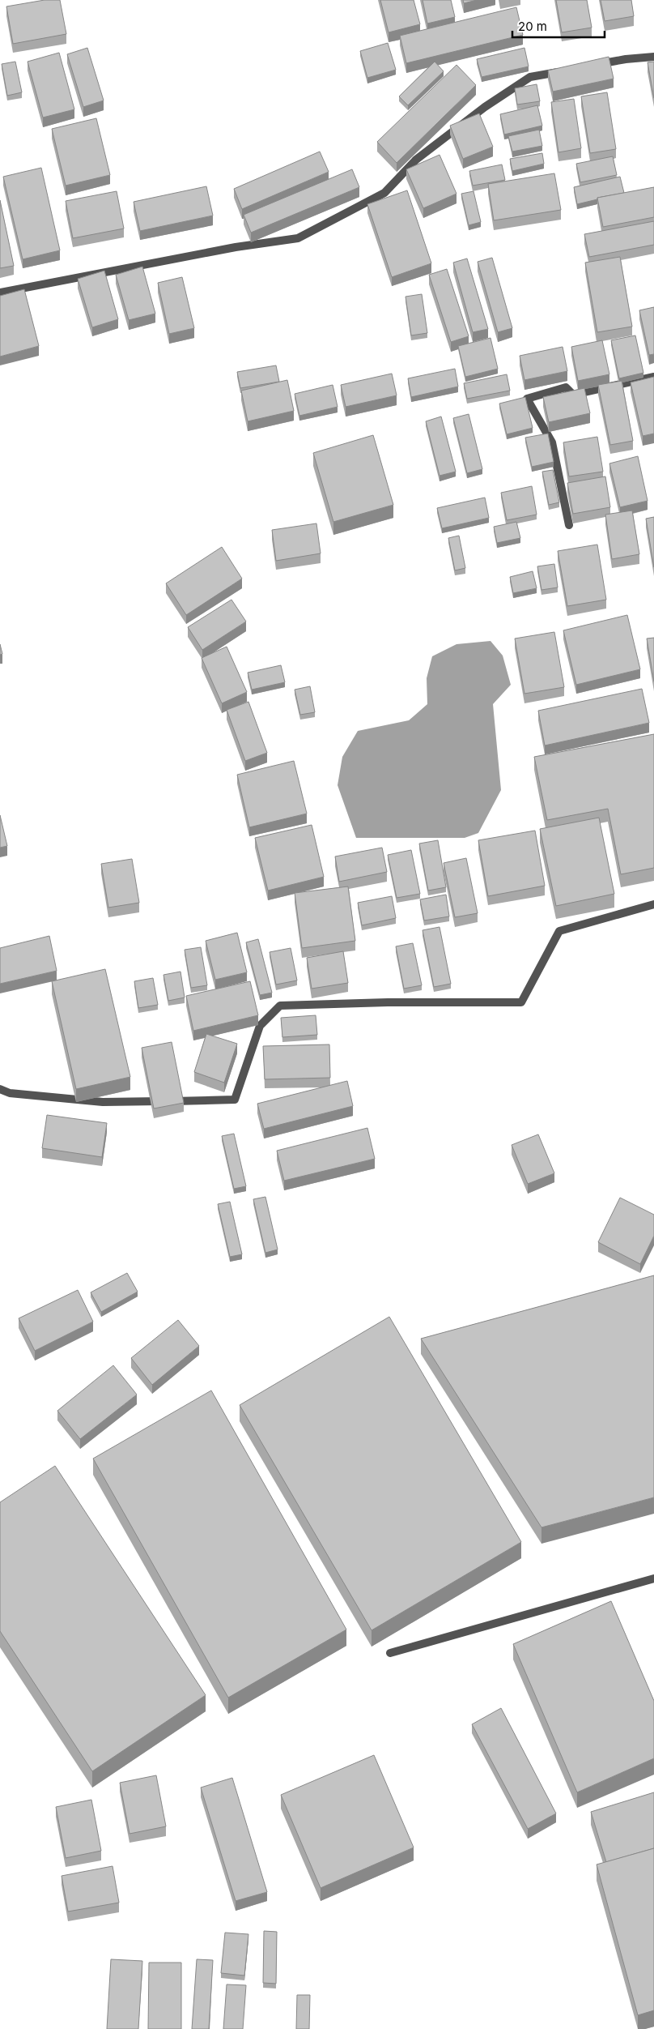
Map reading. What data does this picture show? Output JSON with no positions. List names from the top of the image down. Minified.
{"scale_bar":"20 m"}
